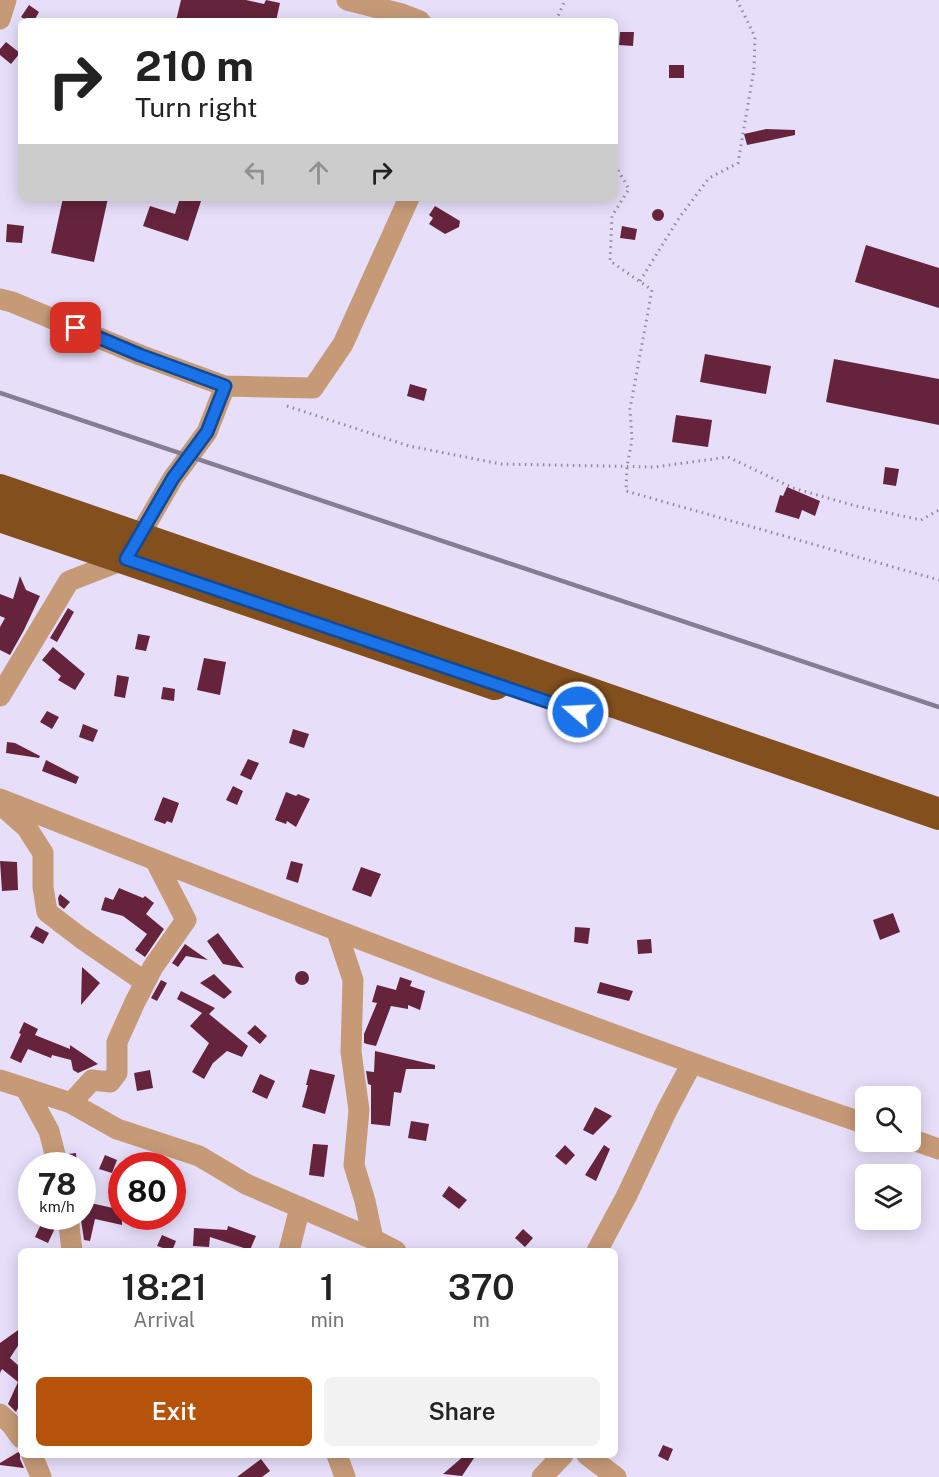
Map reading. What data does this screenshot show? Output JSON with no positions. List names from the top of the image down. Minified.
{"page":{"turn":["210 m","Turn right"],"speed":"78 km/h","limit":"80","eta":["18:21","Arrival","1","min","370","m"],"buttons":["Exit","Share"]}}
